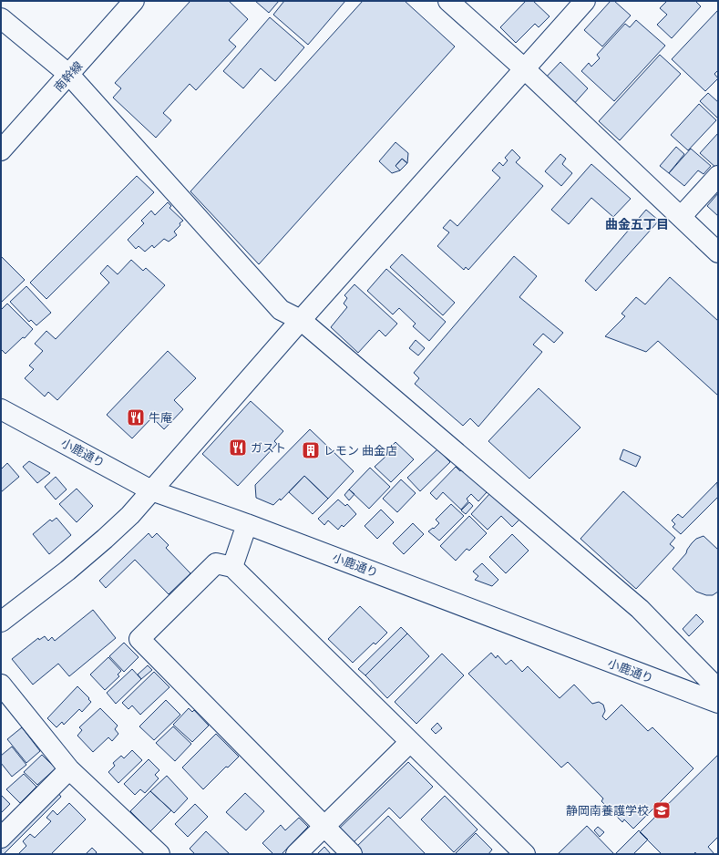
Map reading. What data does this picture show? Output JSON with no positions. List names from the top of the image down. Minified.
{"streets":{"street":["南幹線","小鹿通り"]},"districts":["曲金五丁目"],"places":{"restaurant":["牛庵","ガスト"],"building":["レモン 曲金店"],"school or university":["静岡南養護学校"]}}
